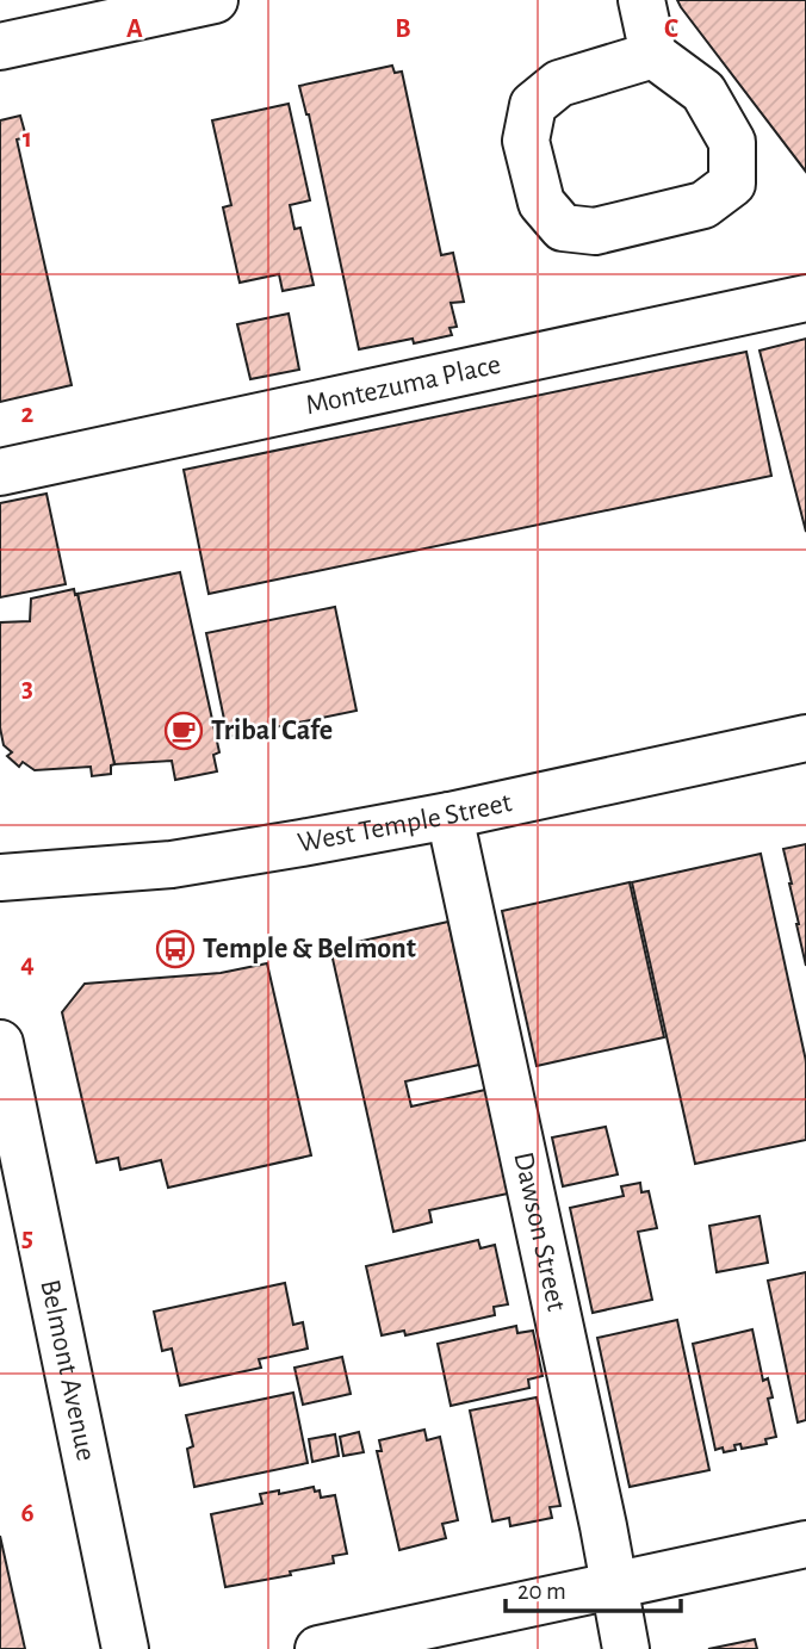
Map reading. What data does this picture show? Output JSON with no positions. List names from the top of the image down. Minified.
{"streets":{"street":["Montezuma Place","West Temple Street","Dawson Street","Belmont Avenue"]},"crossings":[["West Temple Street","Dawson Street"]],"places":{"cafe":["Tribal Cafe"],"bus stop":["Temple & Belmont"]},"scale_bar":"20 m","grid":{"columns":["A","B","C"],"rows":["1","2","3","4","5","6"]}}
